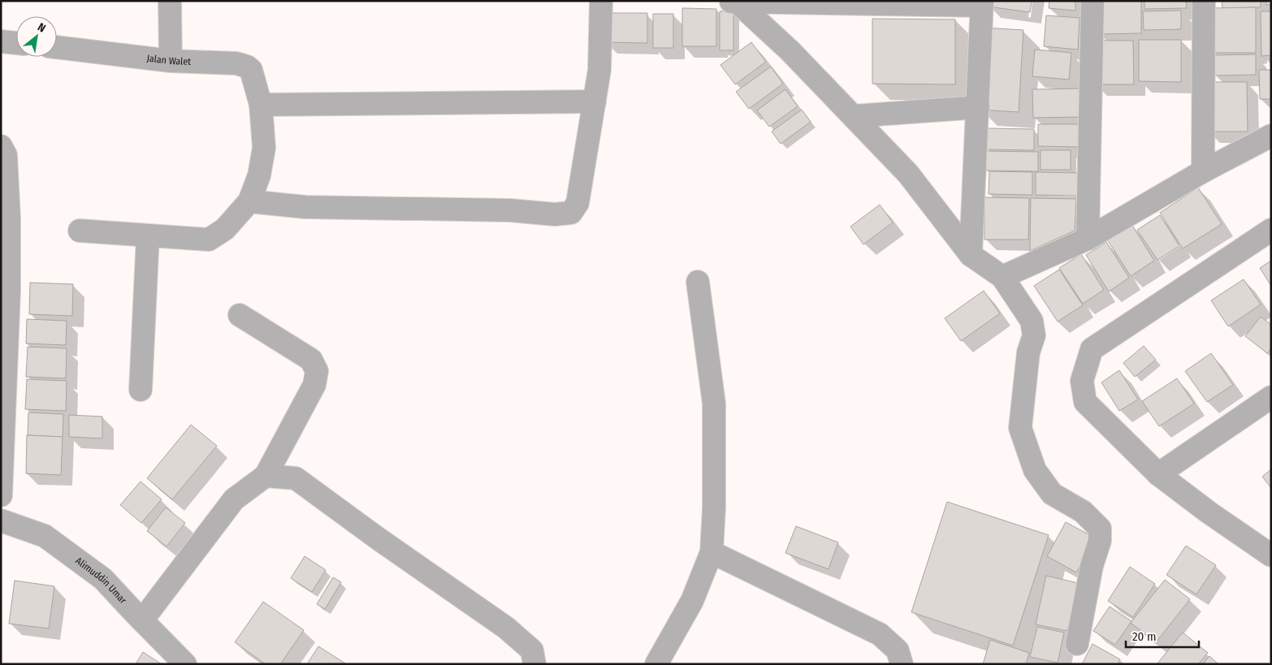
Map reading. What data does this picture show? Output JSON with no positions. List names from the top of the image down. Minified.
{"streets":{"street":["Jalan Walet","Alimuddin Umar"]},"scale_bar":"20 m","north":"top right"}
